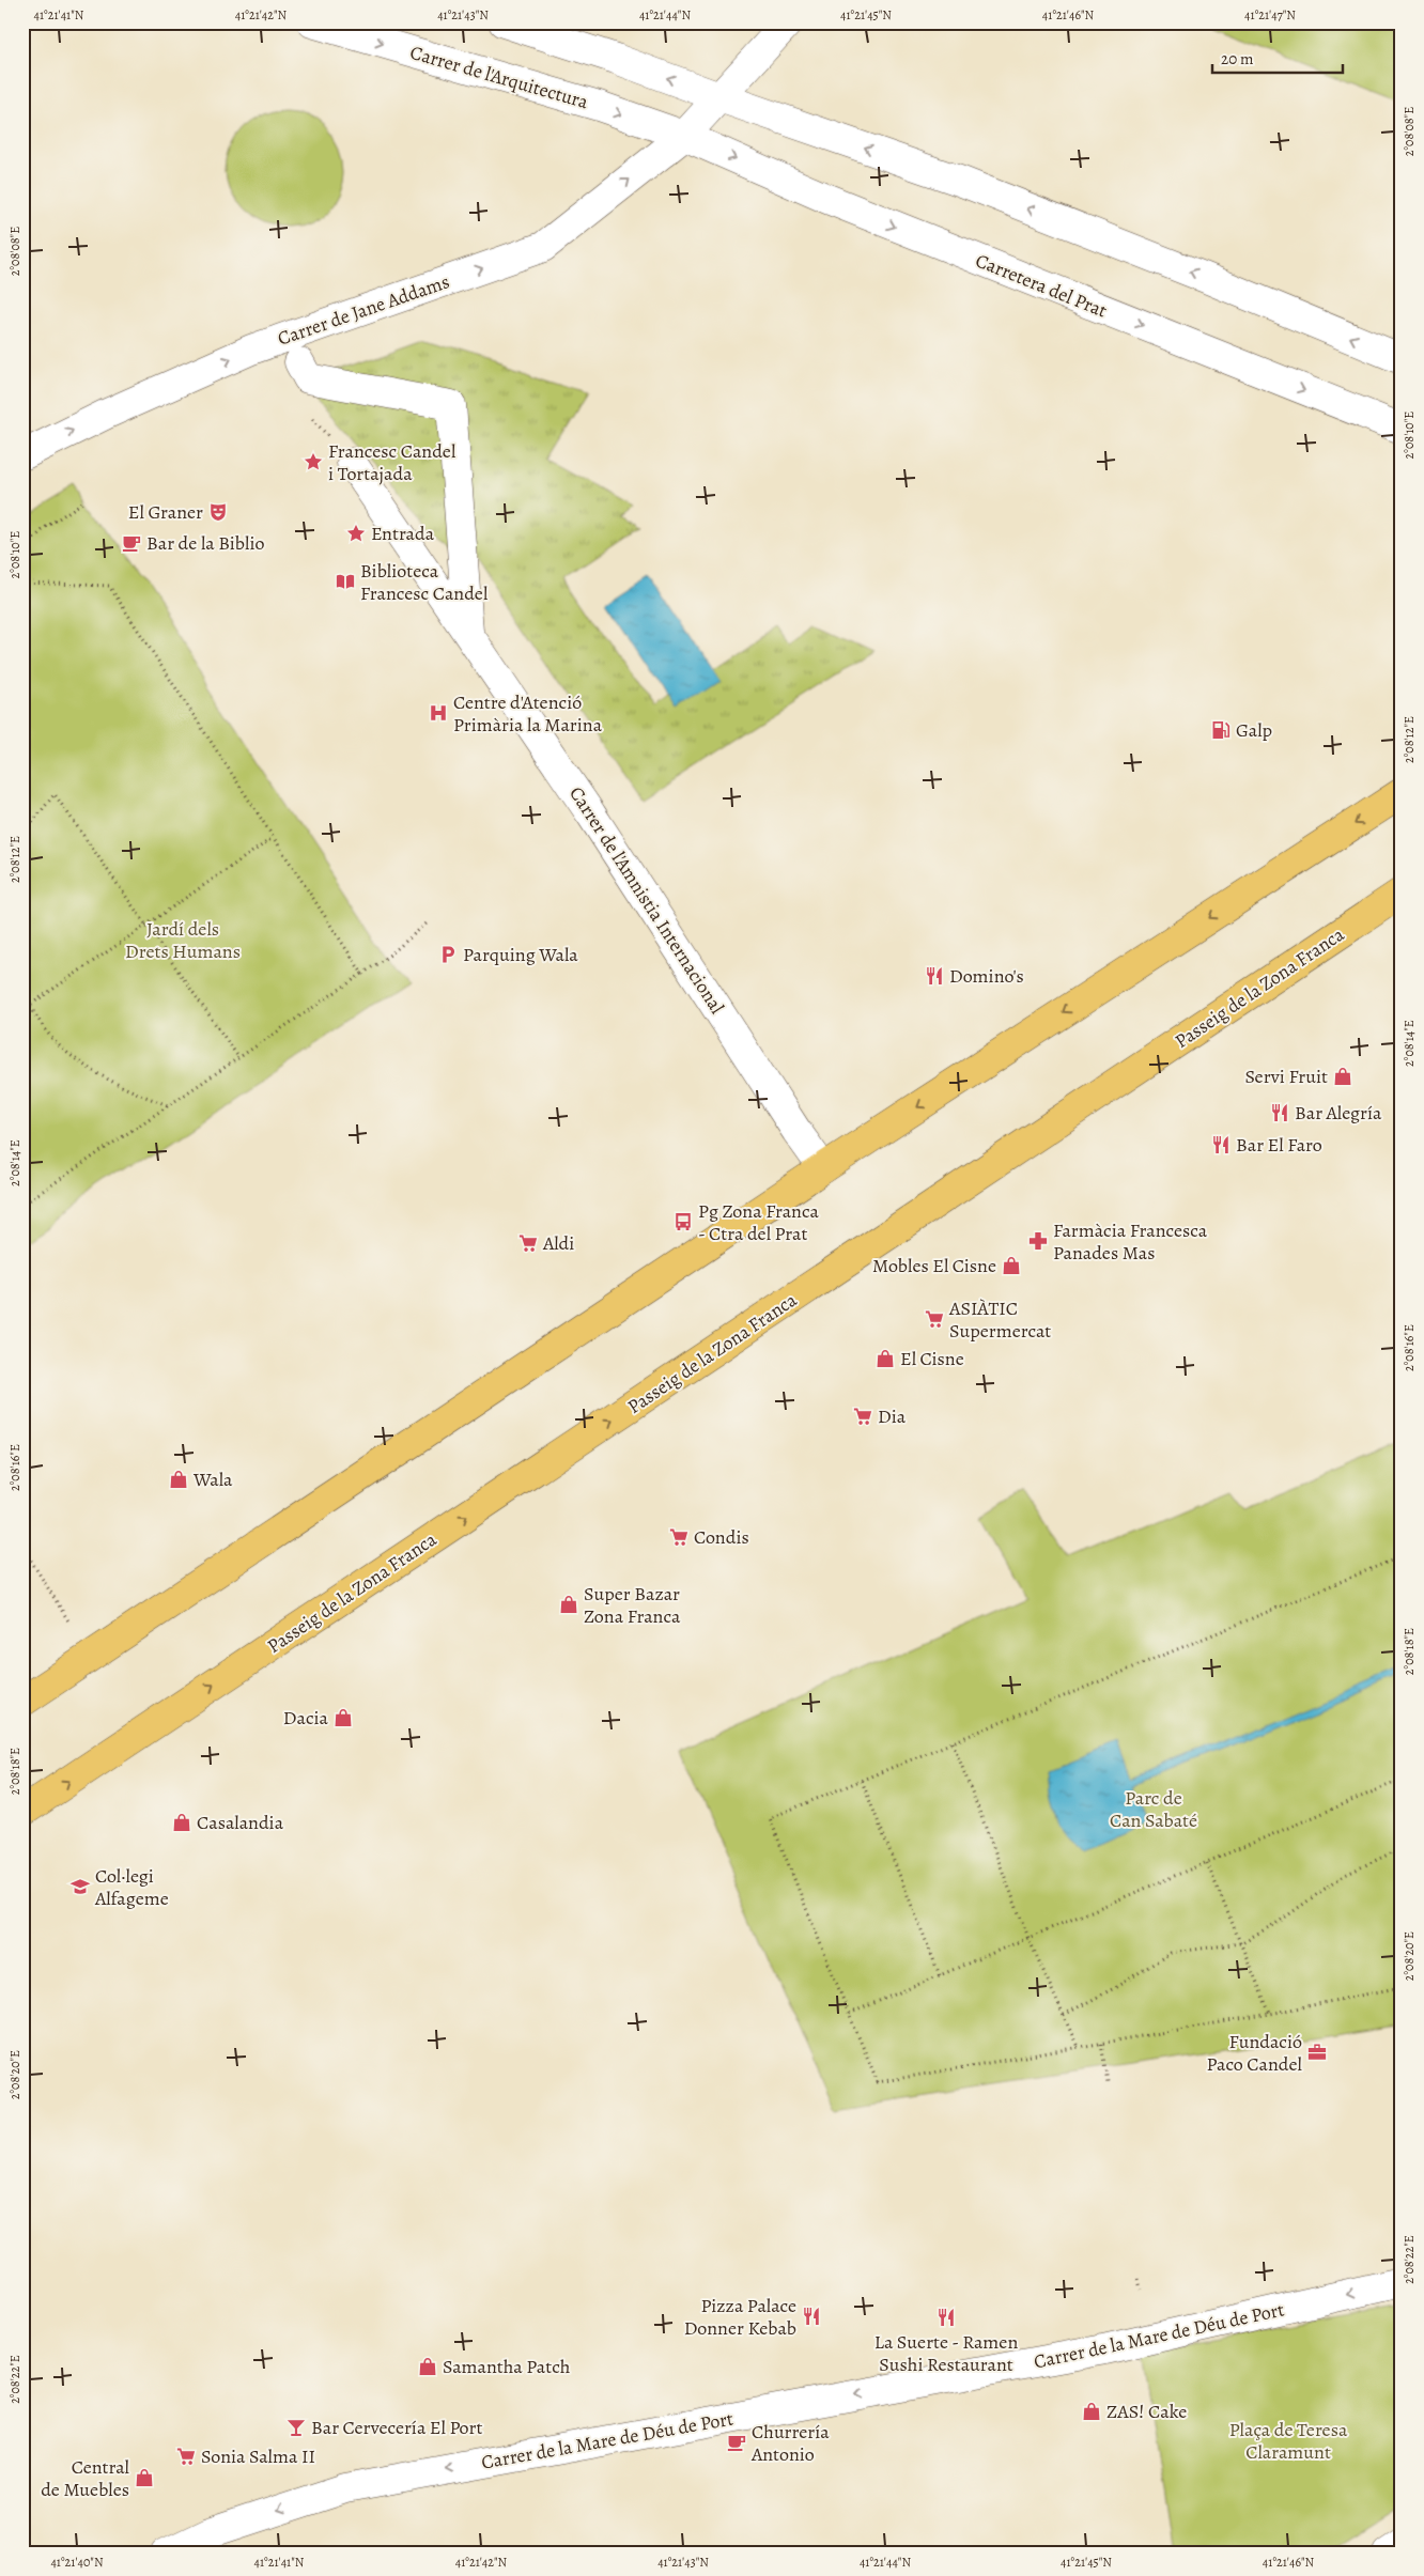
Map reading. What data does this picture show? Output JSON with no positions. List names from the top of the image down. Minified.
{"streets":{"main road":["Passeig de la Zona Franca"],"street":["Carrer de l'Arquitectura","Carretera del Prat","Carrer de Jane Addams","Carrer de l'Amnistia Internacional","Carrer de la Mare de Déu de Port"]},"crossings":[["Carrer de l'Arquitectura","Carretera del Prat"],["Carrer de l'Arquitectura","Carrer de Jane Addams"],["Carretera del Prat","Carrer de Jane Addams"]],"one_way":["Carrer de Jane Addams","Carrer de la Mare de Déu de Port"],"parks":["Jardí dels Drets Humans","Parc de Can Sabaté","Plaça de Teresa Claramunt"],"places":{"place":["Francesc Candel i Tortajada","Entrada"],"theatre":["El Graner"],"cafe":["Bar de la Biblio","Churrería Antonio"],"library":["Biblioteca Francesc Candel"],"hospital":["Centre d'Atenció Primària la Marina"],"fuel station":["Galp"],"parking":["Parquing Wala"],"restaurant":["Domino's","Bar Alegría","Bar El Faro","Pizza Palace Donner Kebab","La Suerte - Ramen Sushi Restaurant"],"shop":["Servi Fruit","Mobles El Cisne","El Cisne","Wala","Super Bazar Zona Franca","Dacia","Casalandia","Samantha Patch","ZAS! Cake","Central de Muebles"],"bus stop":["Pg Zona Franca - Ctra del Prat"],"pharmacy":["Farmàcia Francesca Panades Mas"],"supermarket":["Aldi","ASIÀTIC Supermercat","Dia","Condis","Sonia Salma II"],"school or university":["Col·legi Alfageme"],"office":["Fundació Paco Candel"],"bar":["Bar Cervecería El Port"]},"scale_bar":"20 m","coordinates":["41°21'41\"N","41°21'42\"N","41°21'43\"N","41°21'44\"N","41°21'45\"N","41°21'46\"N","41°21'47\"N","2°08'08\"E","2°08'10\"E","2°08'12\"E","2°08'14\"E","2°08'16\"E","2°08'18\"E","2°08'20\"E","2°08'22\"E","41°21'40\"N"]}
